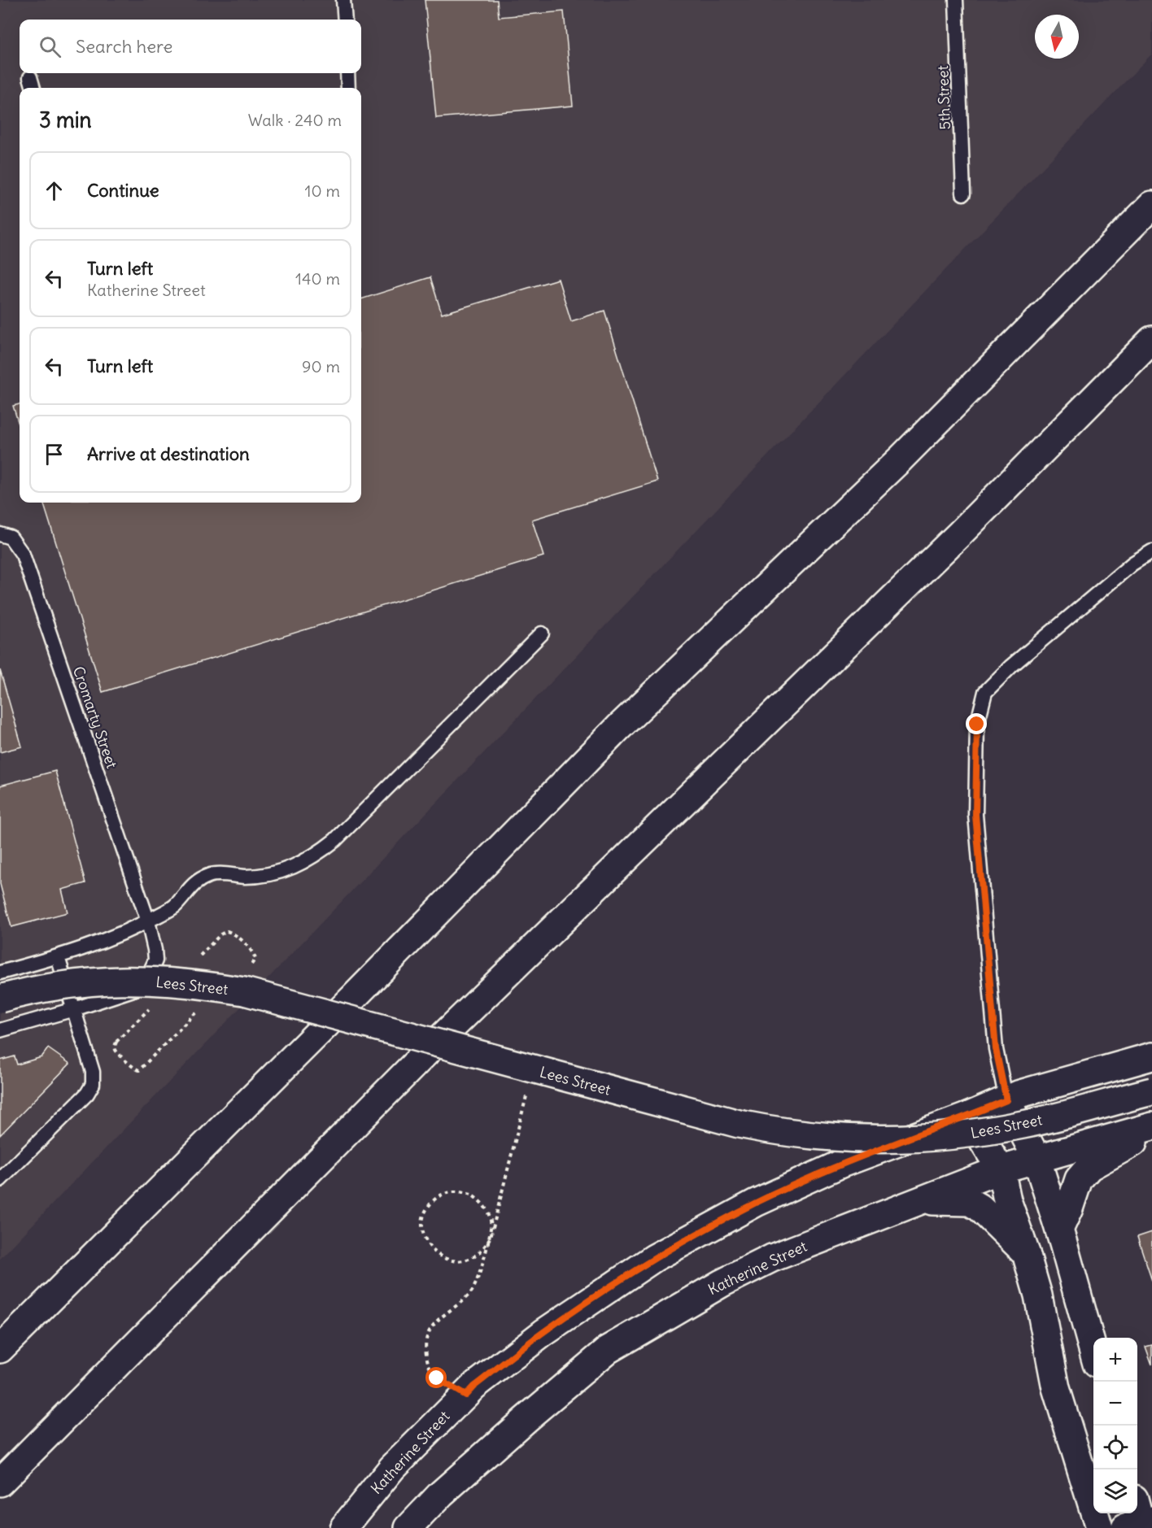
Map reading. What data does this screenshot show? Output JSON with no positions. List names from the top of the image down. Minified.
{"streets":{"main road":["Lees Street","Katherine Street"],"lane":["5th Street","Cromarty Street"]},"north":"bottom","page":{"search":"Search here","heading":["3 min","Walk · 240 m"],"list":[["Continue","10 m"],["Turn left","Katherine Street","140 m"],["Turn left","90 m"],"Arrive at destination"],"map_buttons":["+","−"]}}
